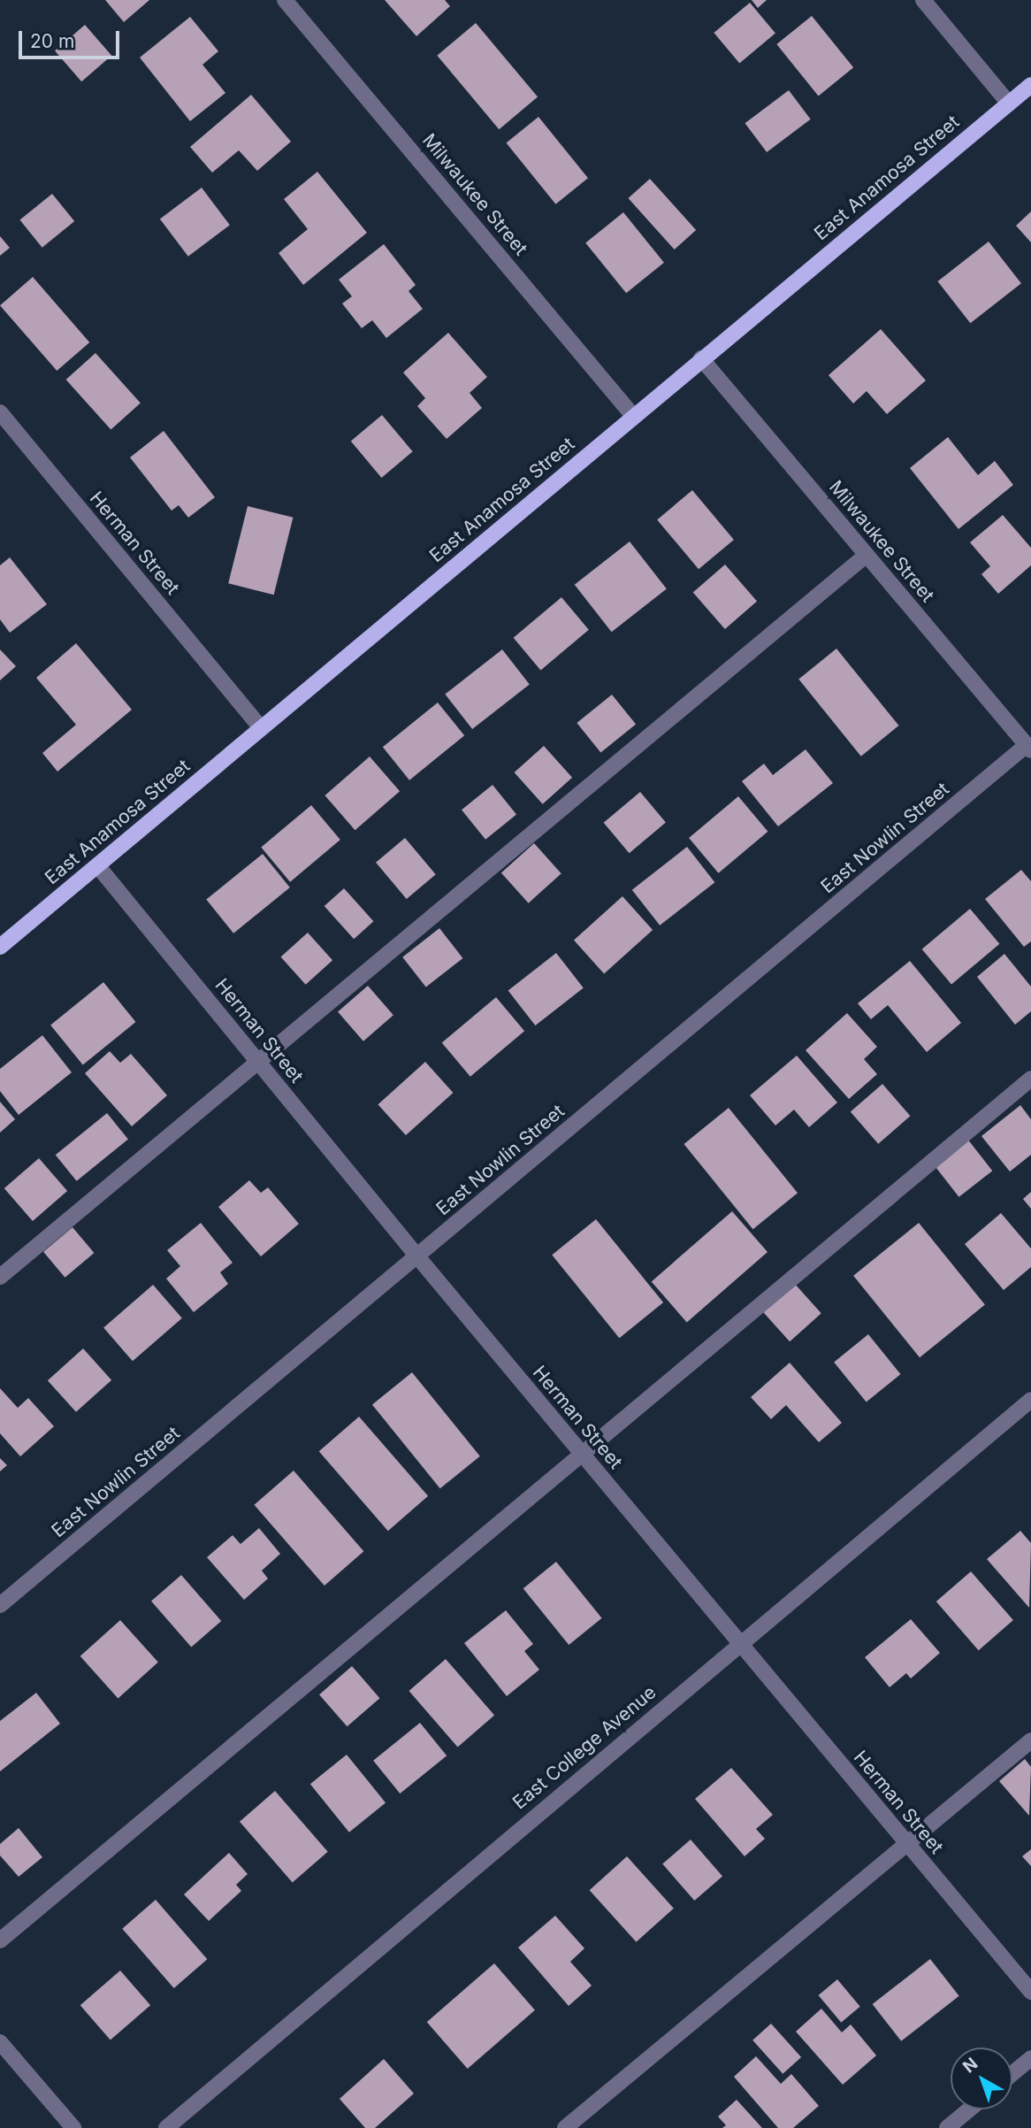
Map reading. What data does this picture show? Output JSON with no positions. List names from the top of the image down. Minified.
{"streets":{"main road":["East Anamosa Street"],"street":["Milwaukee Street","Herman Street","East Nowlin Street","East College Avenue"]},"crossings":[["East Anamosa Street","Milwaukee Street"],["East Anamosa Street","Herman Street"],["Milwaukee Street","East Nowlin Street"],["Herman Street","East Nowlin Street"],["Herman Street","East College Avenue"]],"scale_bar":"20 m","north":"top left"}
